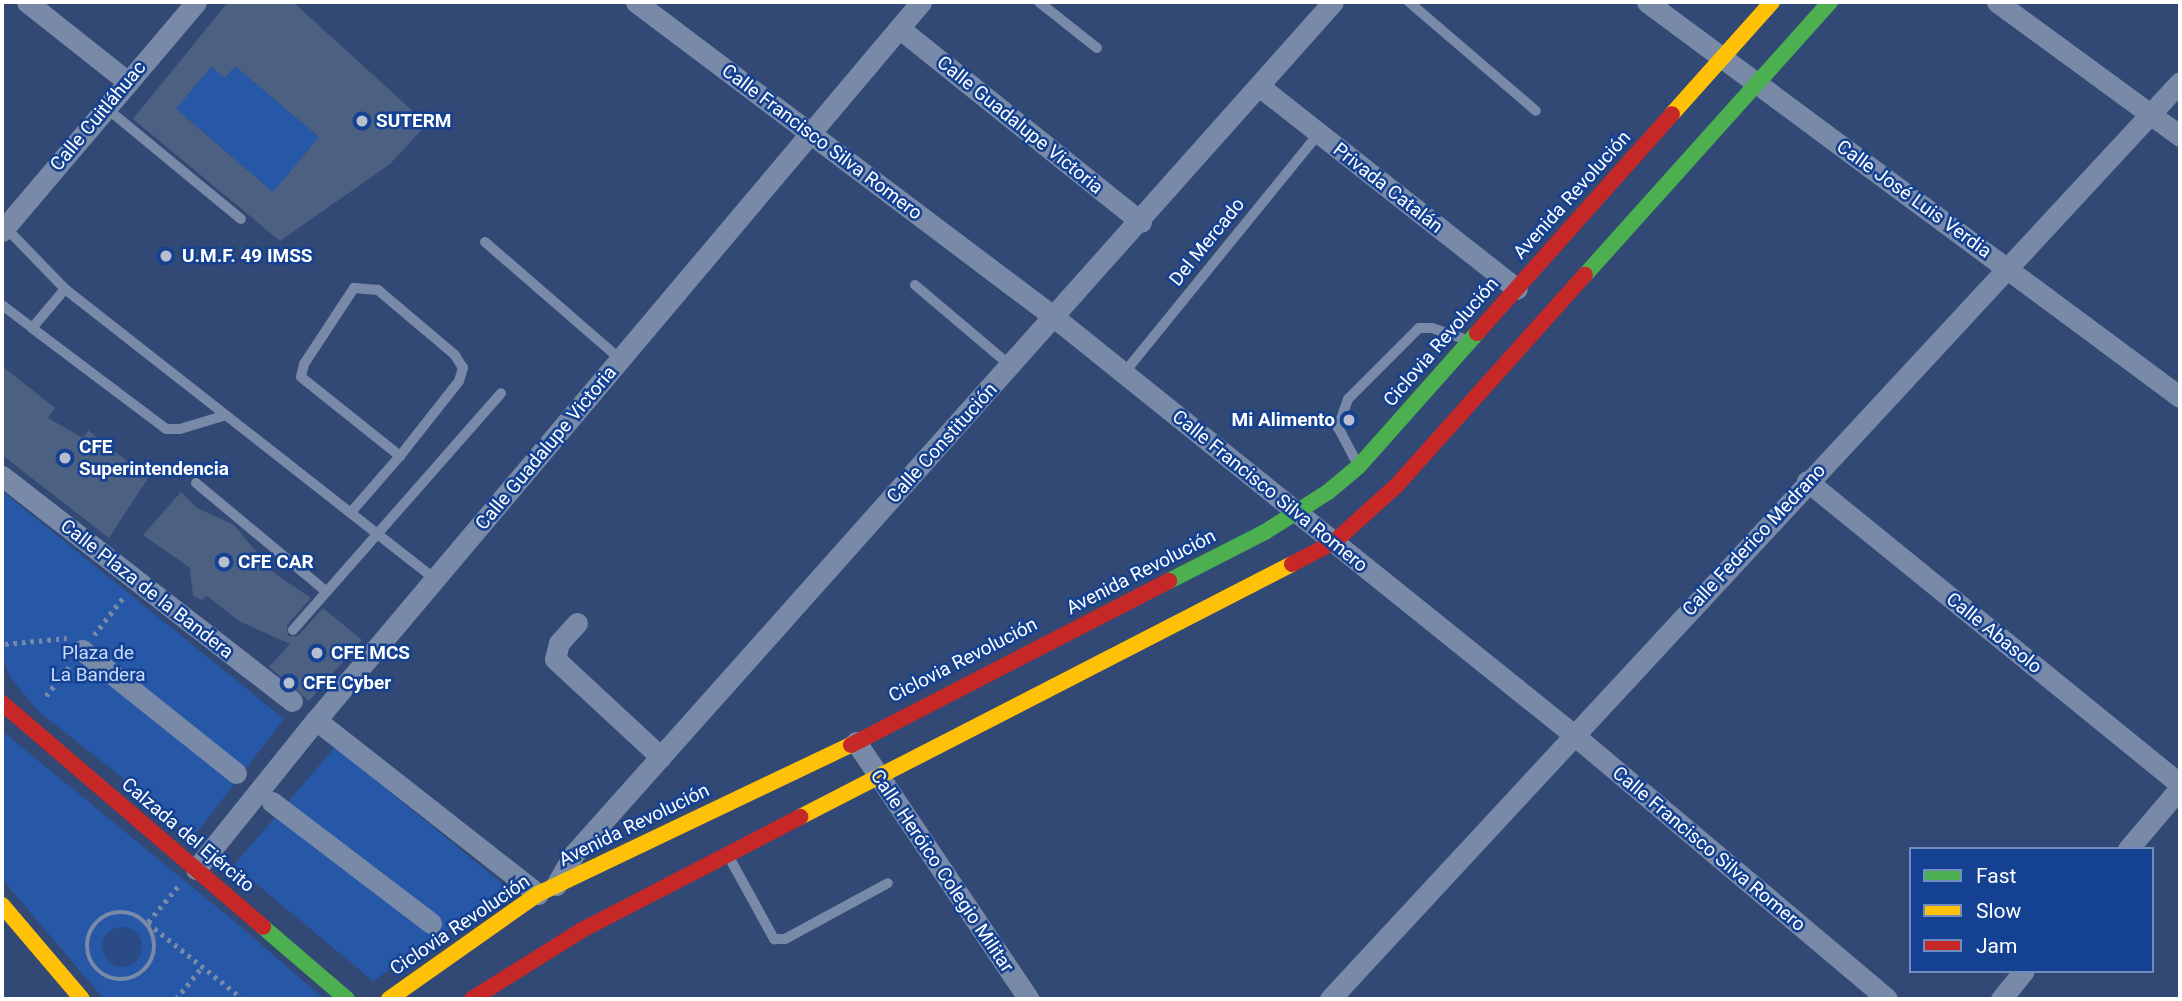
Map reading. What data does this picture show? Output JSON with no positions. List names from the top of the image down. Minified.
{"streets":{"main road":["Avenida Revolución","Calzada del Ejército"],"street":["Calle Cuitláhuac","Calle Guadalupe Victoria","Calle Francisco Silva Romero","Privada Catalán","Calle José Luis Verdia","Calle Constitución","Calle Federico Medrano","Calle Plaza de la Bandera","Calle Abasolo","Calle Heróico Colegio Militar"],"lane":["Del Mercado"]},"crossings":[["Calle Guadalupe Victoria","Calle Francisco Silva Romero"],["Calle Guadalupe Victoria","Calle Constitución"],["Calle Guadalupe Victoria","Calzada del Ejército"],["Calle Francisco Silva Romero","Avenida Revolución"],["Calle Francisco Silva Romero","Del Mercado"],["Calle Francisco Silva Romero","Calle Constitución"],["Calle Francisco Silva Romero","Calle Federico Medrano"],["Privada Catalán","Avenida Revolución"],["Privada Catalán","Del Mercado"],["Privada Catalán","Calle Constitución"],["Avenida Revolución","Calle José Luis Verdia"],["Avenida Revolución","Calle Constitución"],["Avenida Revolución","Calle Heróico Colegio Militar"],["Calle José Luis Verdia","Calle Federico Medrano"],["Calle Federico Medrano","Calle Abasolo"]],"parks":["Plaza de La Bandera"],"places":["SUTERM","U.M.F. 49 IMSS","Mi Alimento","CFE Superintendencia","CFE CAR","CFE MCS","CFE Cyber"],"legend":["Fast","Slow","Jam"]}
